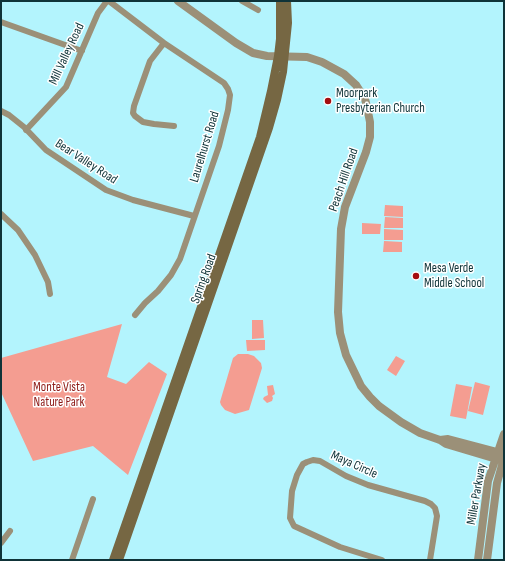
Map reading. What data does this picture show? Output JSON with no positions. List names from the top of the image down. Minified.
{"streets":{"main road":["Spring Road"],"street":["Mill Valley Road","Laurelhurst Road","Bear Valley Road","Peach Hill Road","Maya Circle","Miller Parkway"]},"crossings":[["Mill Valley Road","Laurelhurst Road"],["Mill Valley Road","Bear Valley Road"],["Laurelhurst Road","Bear Valley Road"],["Peach Hill Road","Spring Road"],["Peach Hill Road","Miller Parkway"]],"parks":["Monte Vista Nature Park"],"places":["Moorpark Presbyterian Church","Mesa Verde Middle School"]}
